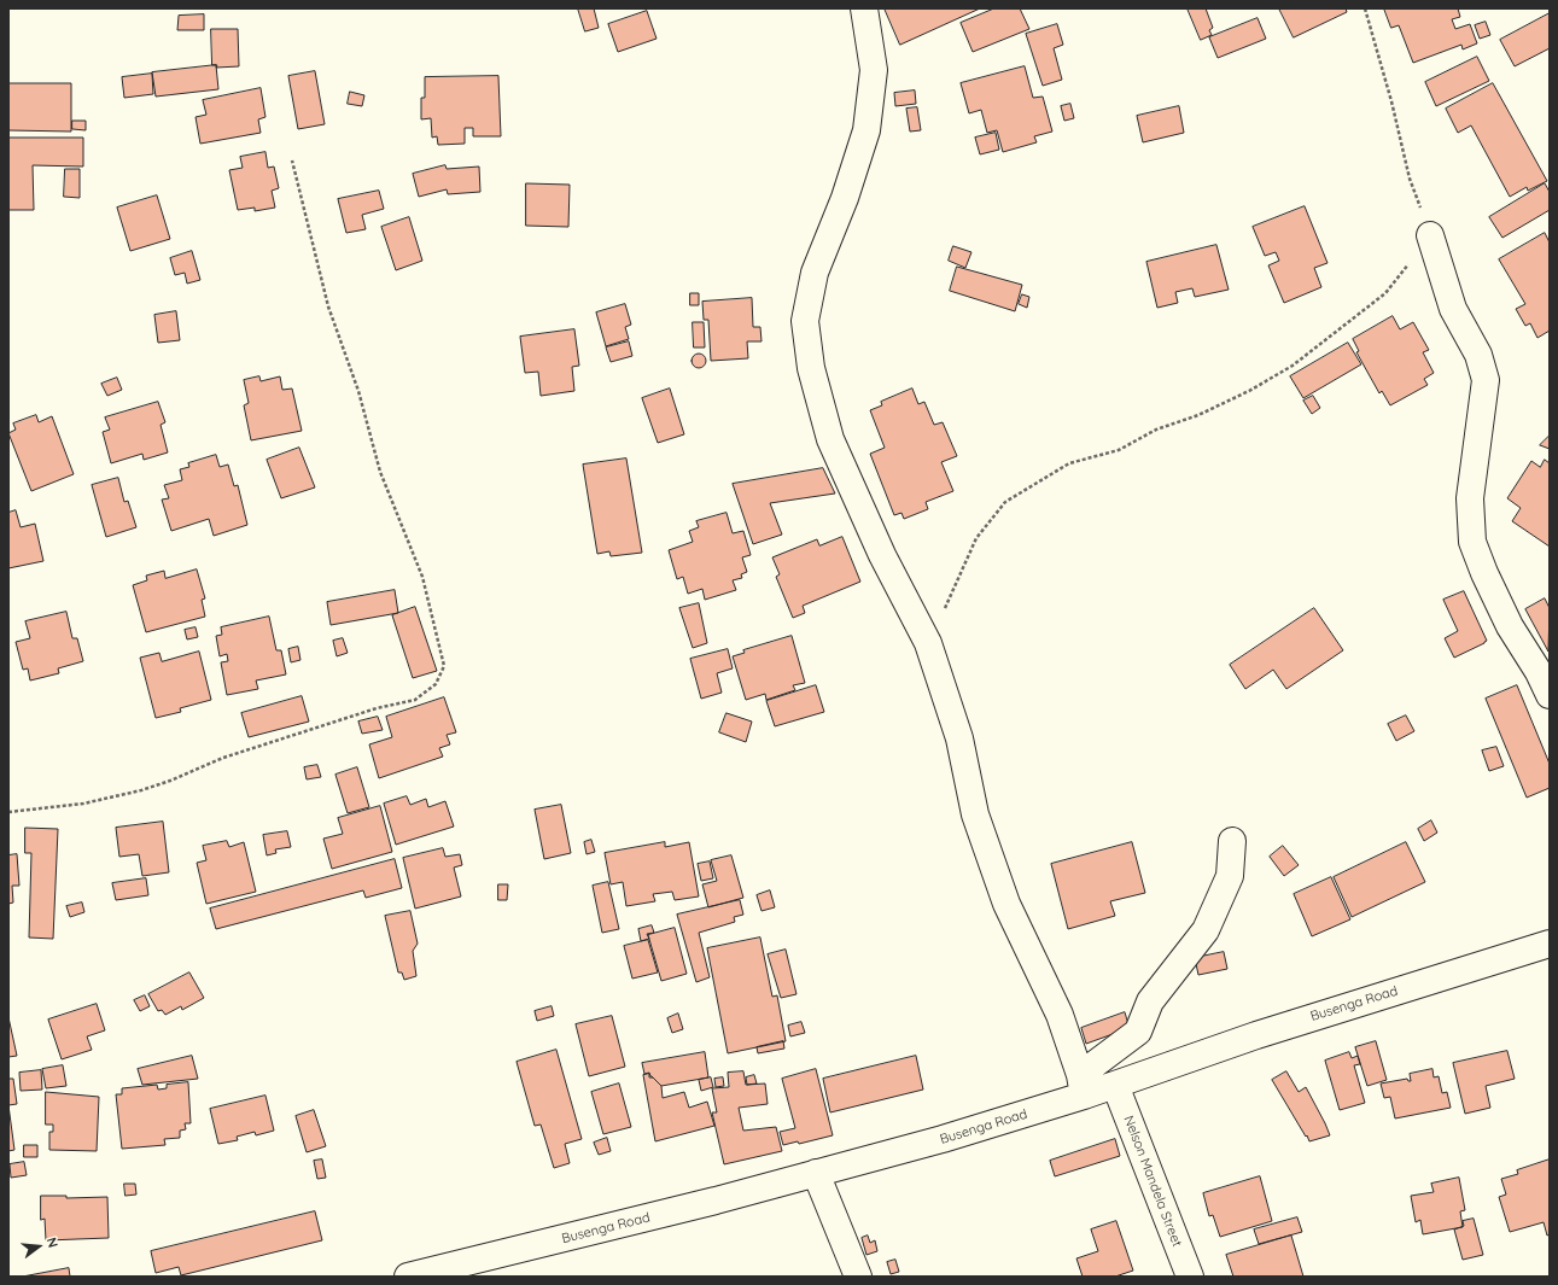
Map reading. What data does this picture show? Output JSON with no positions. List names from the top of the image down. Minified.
{"streets":{"street":["Busenga Road","Nelson Mandela Street"]},"crossings":[["Busenga Road","Nelson Mandela Street"]],"north":"right"}
